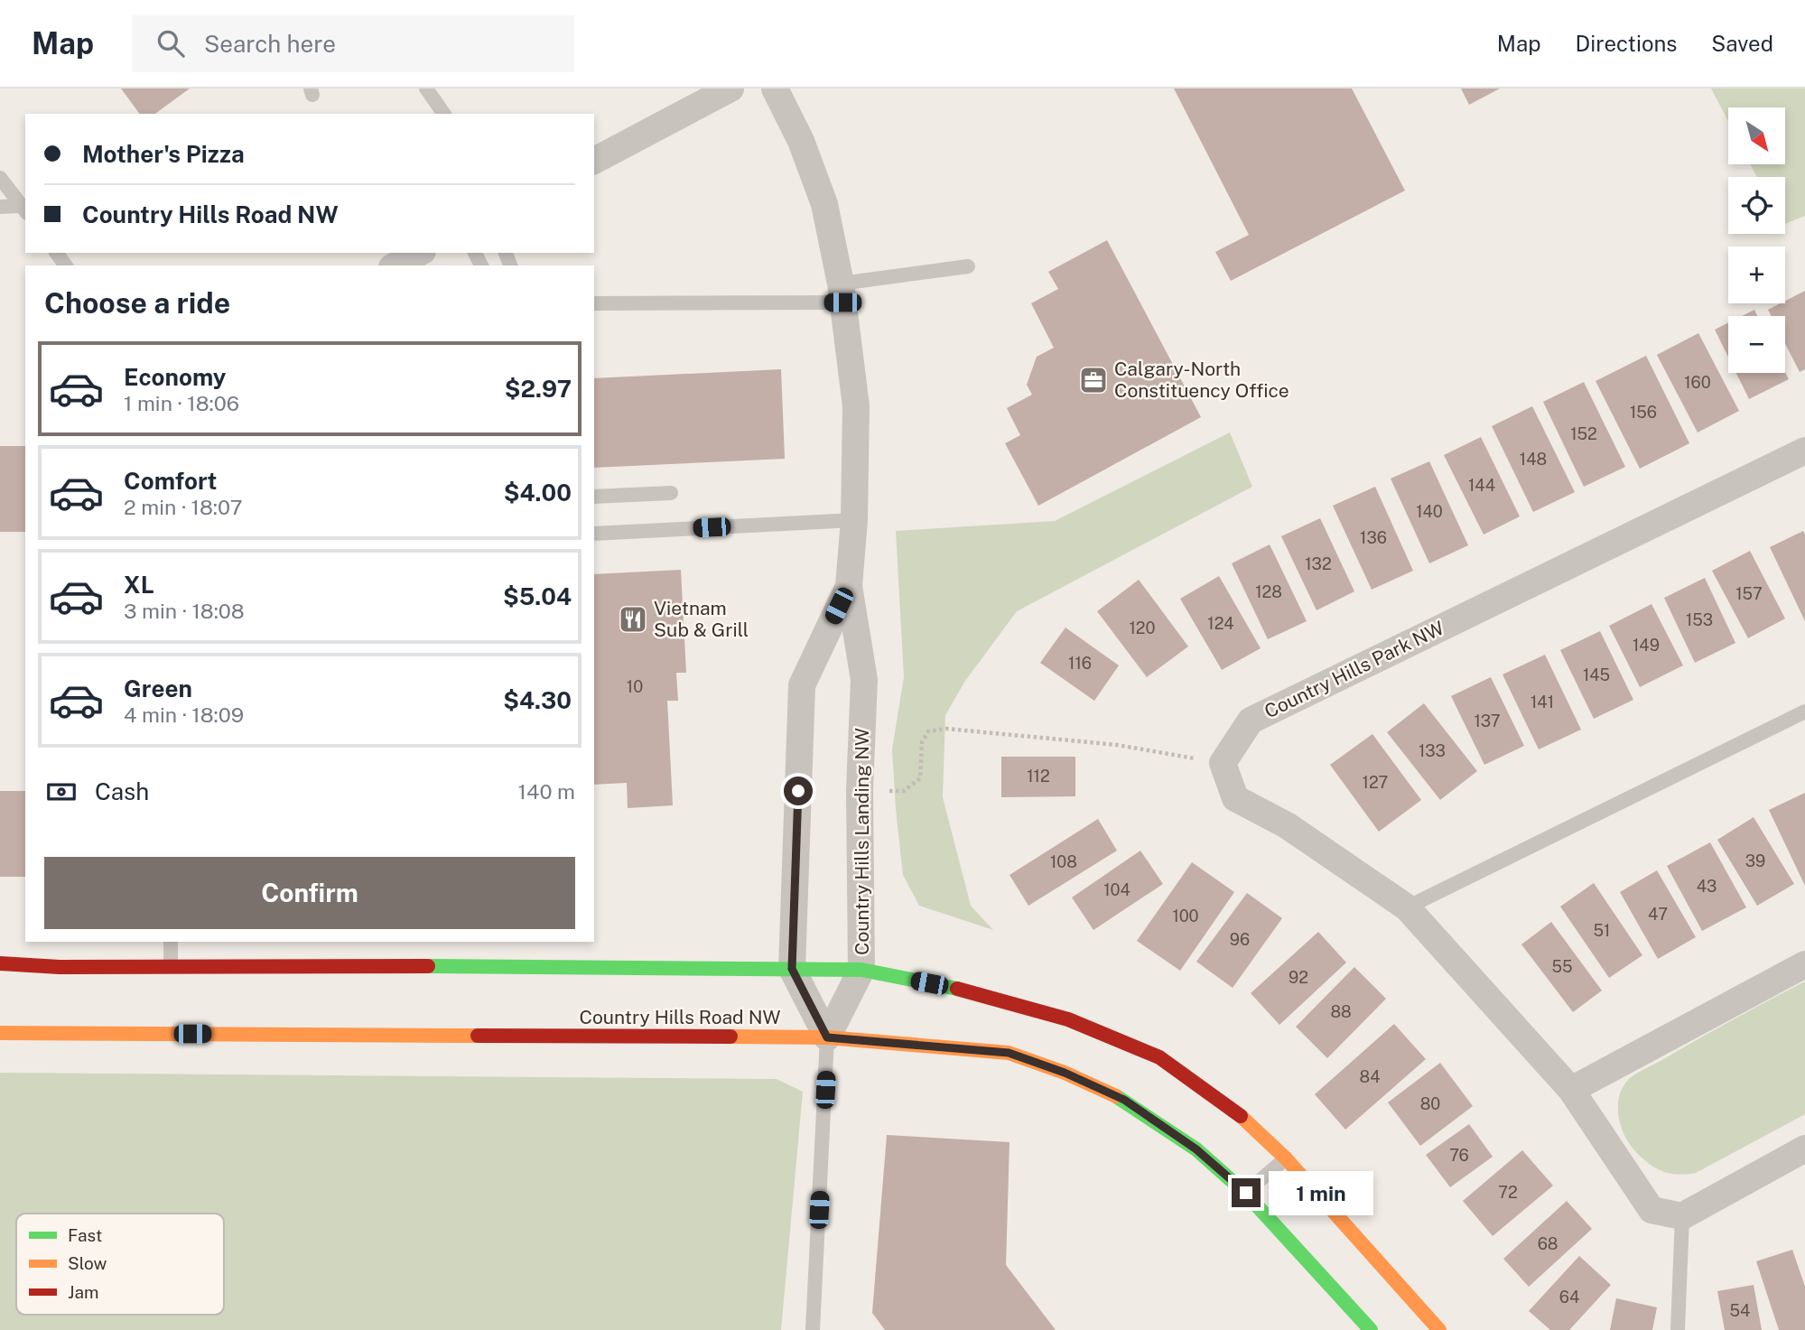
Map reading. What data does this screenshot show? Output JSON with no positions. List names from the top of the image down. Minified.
{"streets":{"street":["Country Hills Park NW","Country Hills Landing NW","Country Hills Road NW"]},"crossings":[["Country Hills Landing NW","Country Hills Road NW"]],"places":{"office":["Calgary-North Constituency Office"],"restaurant":["Vietnam Sub & Grill"]},"house_numbers":["160","156","152","148","144","140","136","132","128","157","153","124","120","149","116","145","10","141","137","133","112","127","39","108","43","104","47","100","51","96","55","92","88","84","80","76","72","68","64","54"],"legend":["Fast","Slow","Jam"],"north":"bottom right","page":{"header":"Map","search":"Search here","nav":["Map","Directions","Saved"],"map_buttons":["+","−"],"banner":["Mother's Pizza","Country Hills Road NW"],"heading":"Choose a ride","list":[{"name":"Economy","note":"1 min · 18:06","value":"$2.97"},{"name":"Comfort","note":"2 min · 18:07","value":"$4.00"},{"name":"XL","note":"3 min · 18:08","value":"$5.04"},{"name":"Green","note":"4 min · 18:09","value":"$4.30"}],"pay":["Cash","140 m"],"buttons":"Confirm","bubble":"1 min"}}
